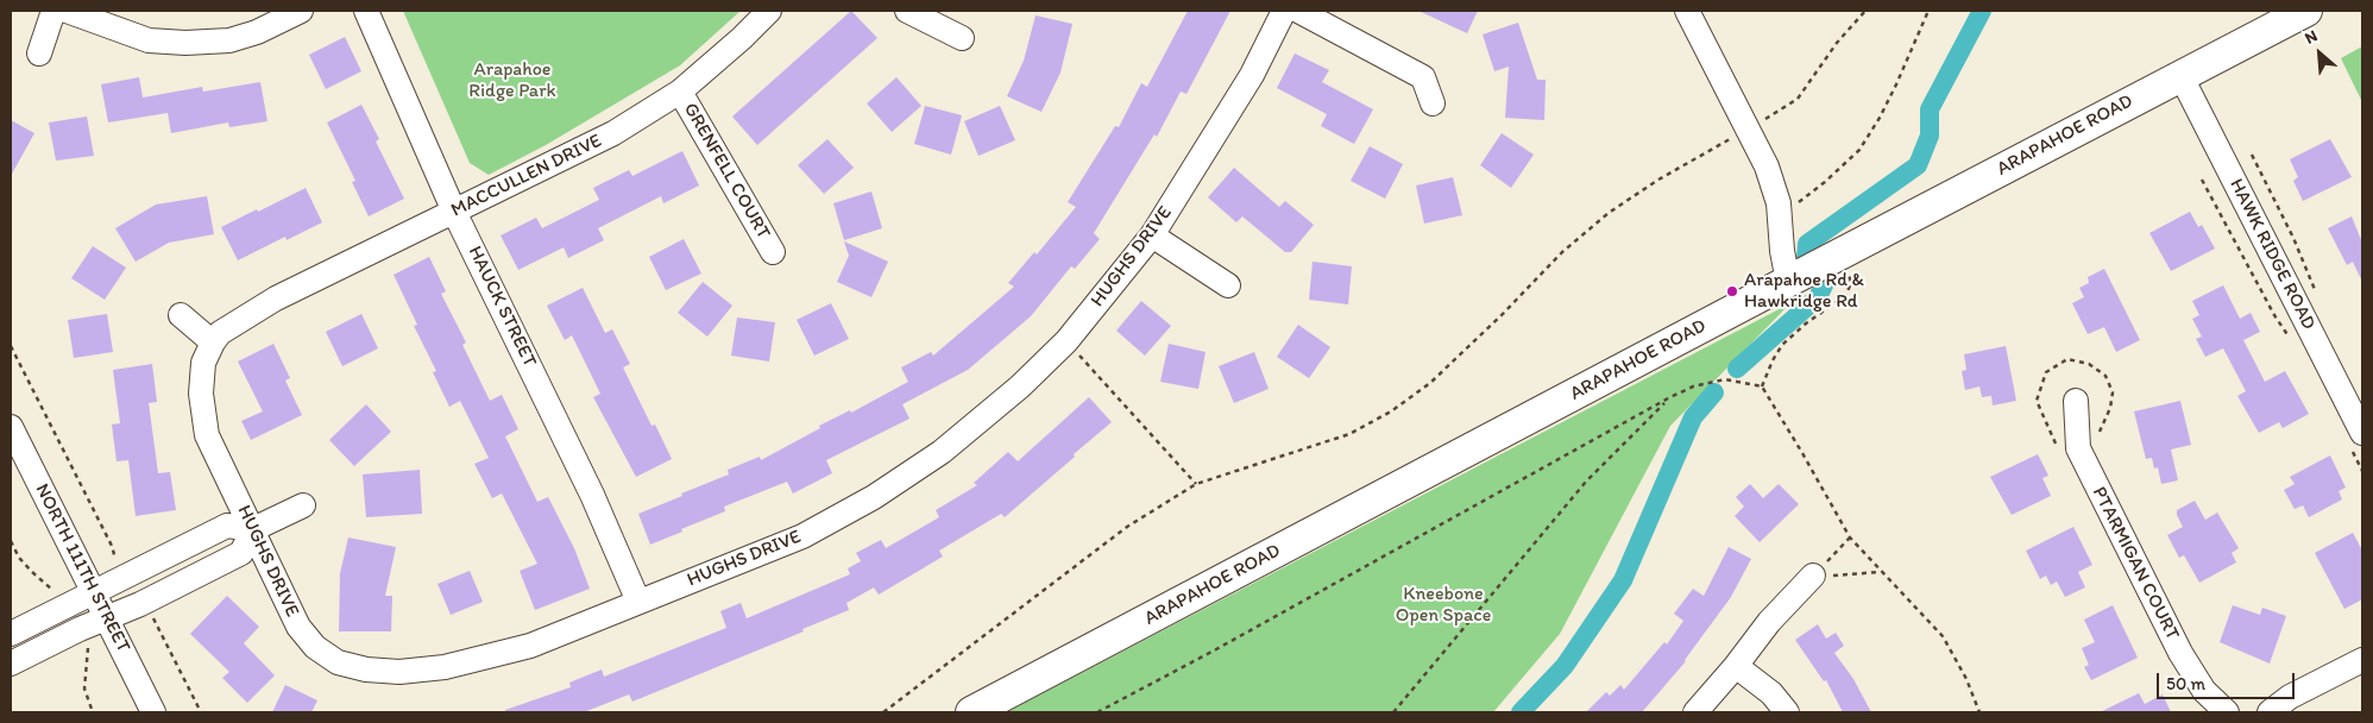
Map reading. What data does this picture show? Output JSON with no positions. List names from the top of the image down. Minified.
{"streets":{"main road":["ARAPAHOE ROAD"],"street":["GRENFELL COURT","MACCULLEN DRIVE","HAWK RIDGE ROAD","HUGHS DRIVE","HAUCK STREET","PTARMIGAN COURT","NORTH 111TH STREET"]},"crossings":[["ARAPAHOE ROAD","HAWK RIDGE ROAD"],["GRENFELL COURT","MACCULLEN DRIVE"],["MACCULLEN DRIVE","HUGHS DRIVE"],["MACCULLEN DRIVE","HAUCK STREET"],["HUGHS DRIVE","HAUCK STREET"]],"parks":["Arapahoe Ridge Park","Kneebone Open Space"],"places":["Arapahoe Rd & Hawkridge Rd"],"scale_bar":"50 m","north":"top left"}
